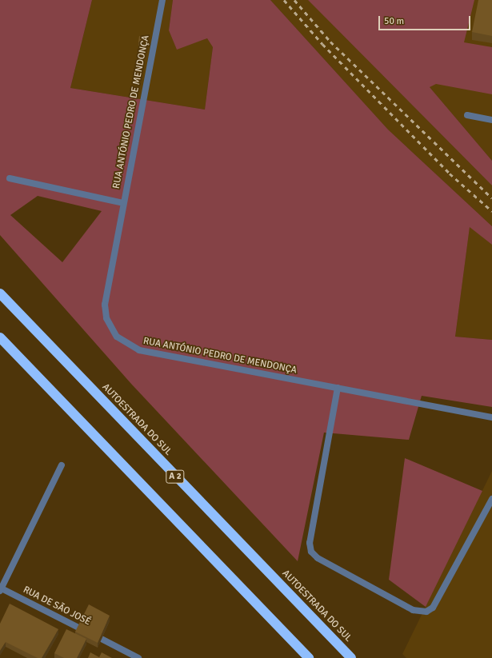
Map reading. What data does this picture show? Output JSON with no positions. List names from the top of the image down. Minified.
{"streets":{"highway":["AUTOESTRADA DO SUL","A 2"],"street":["RUA ANTÓNIO PEDRO DE MENDONÇA","RUA DE SÃO JOSÉ"]},"scale_bar":"50 m"}
